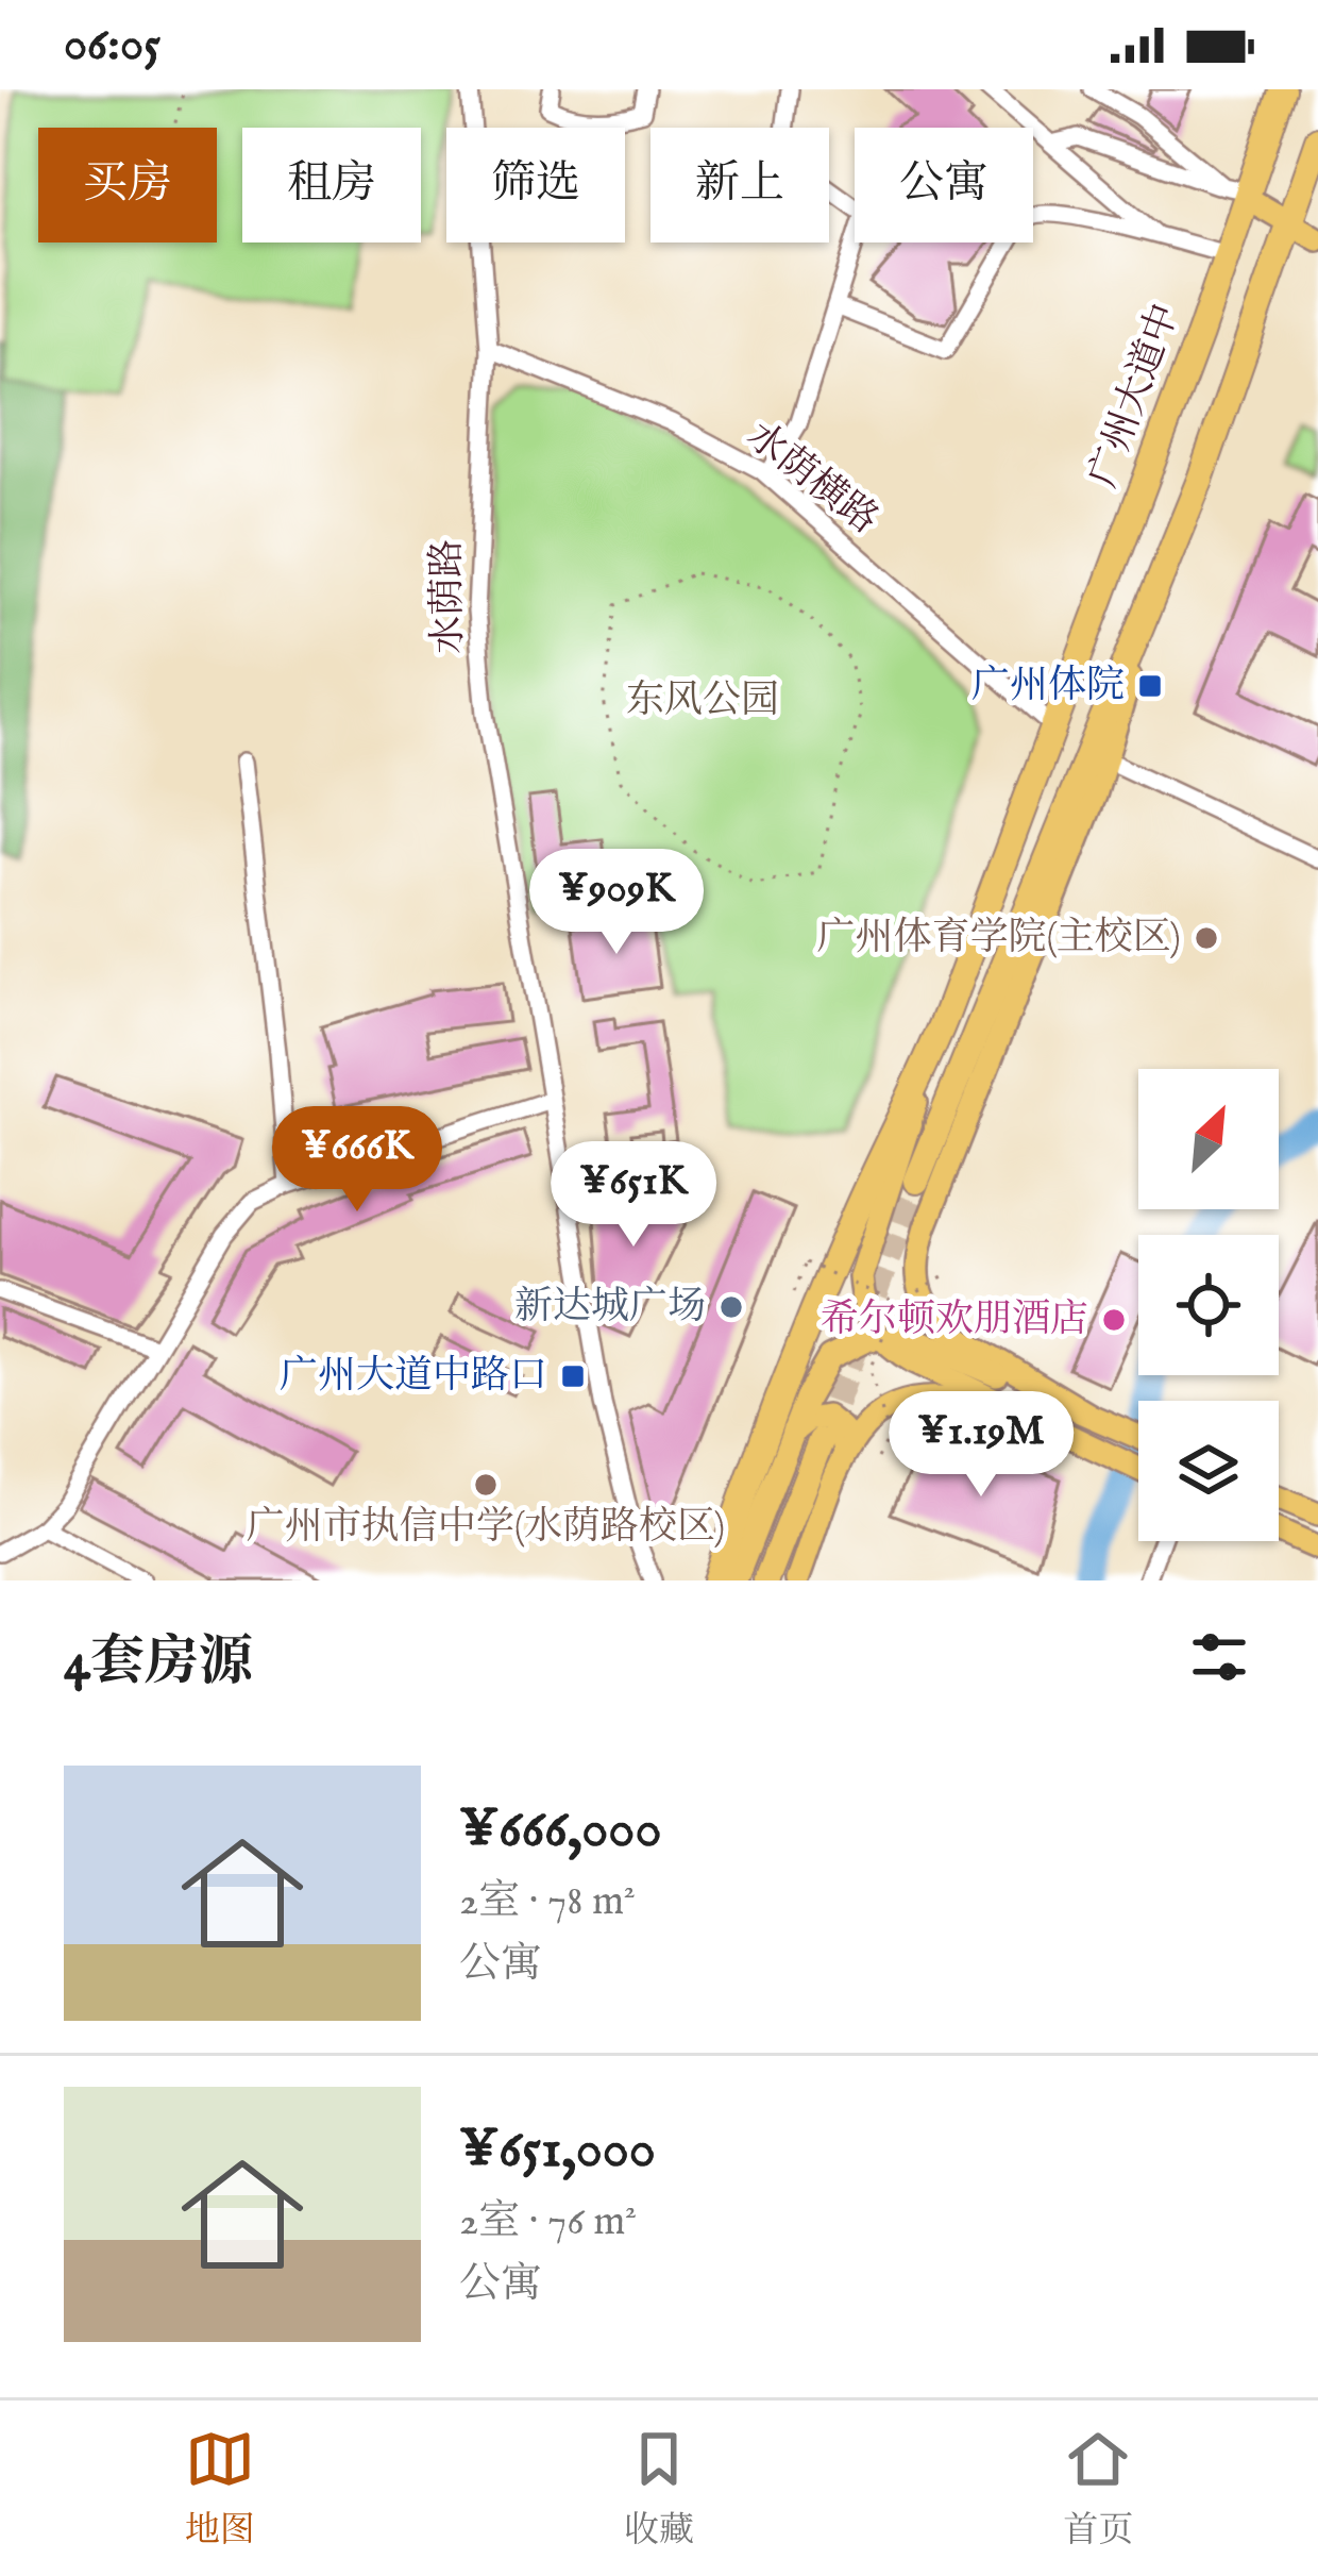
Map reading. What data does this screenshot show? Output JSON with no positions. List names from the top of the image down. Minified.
{"streets":{"highway":["广州大道中"],"street":["水荫横路","水荫路"]},"crossings":[["广州大道中","水荫横路"],["水荫横路","水荫路"]],"parks":["东风公园"],"places":{"transit":["广州体院","广州大道中路口"],"other":["广州体育学院(主校区)","新达城广场","希尔顿欢朋酒店","广州市执信中学(水荫路校区)"]},"north":"top right","page":{"status":"06:05","chip":["买房","租房","筛选","新上","公寓"],"price":["¥909K","¥666K","¥651K","¥1.19M"],"heading":"4套房源","list":[{"name":"¥666,000","note":"2室 · 78 m² · 公寓"},{"name":"¥651,000","note":"2室 · 76 m² · 公寓"}],"tabs":["地图","收藏","首页"]}}
